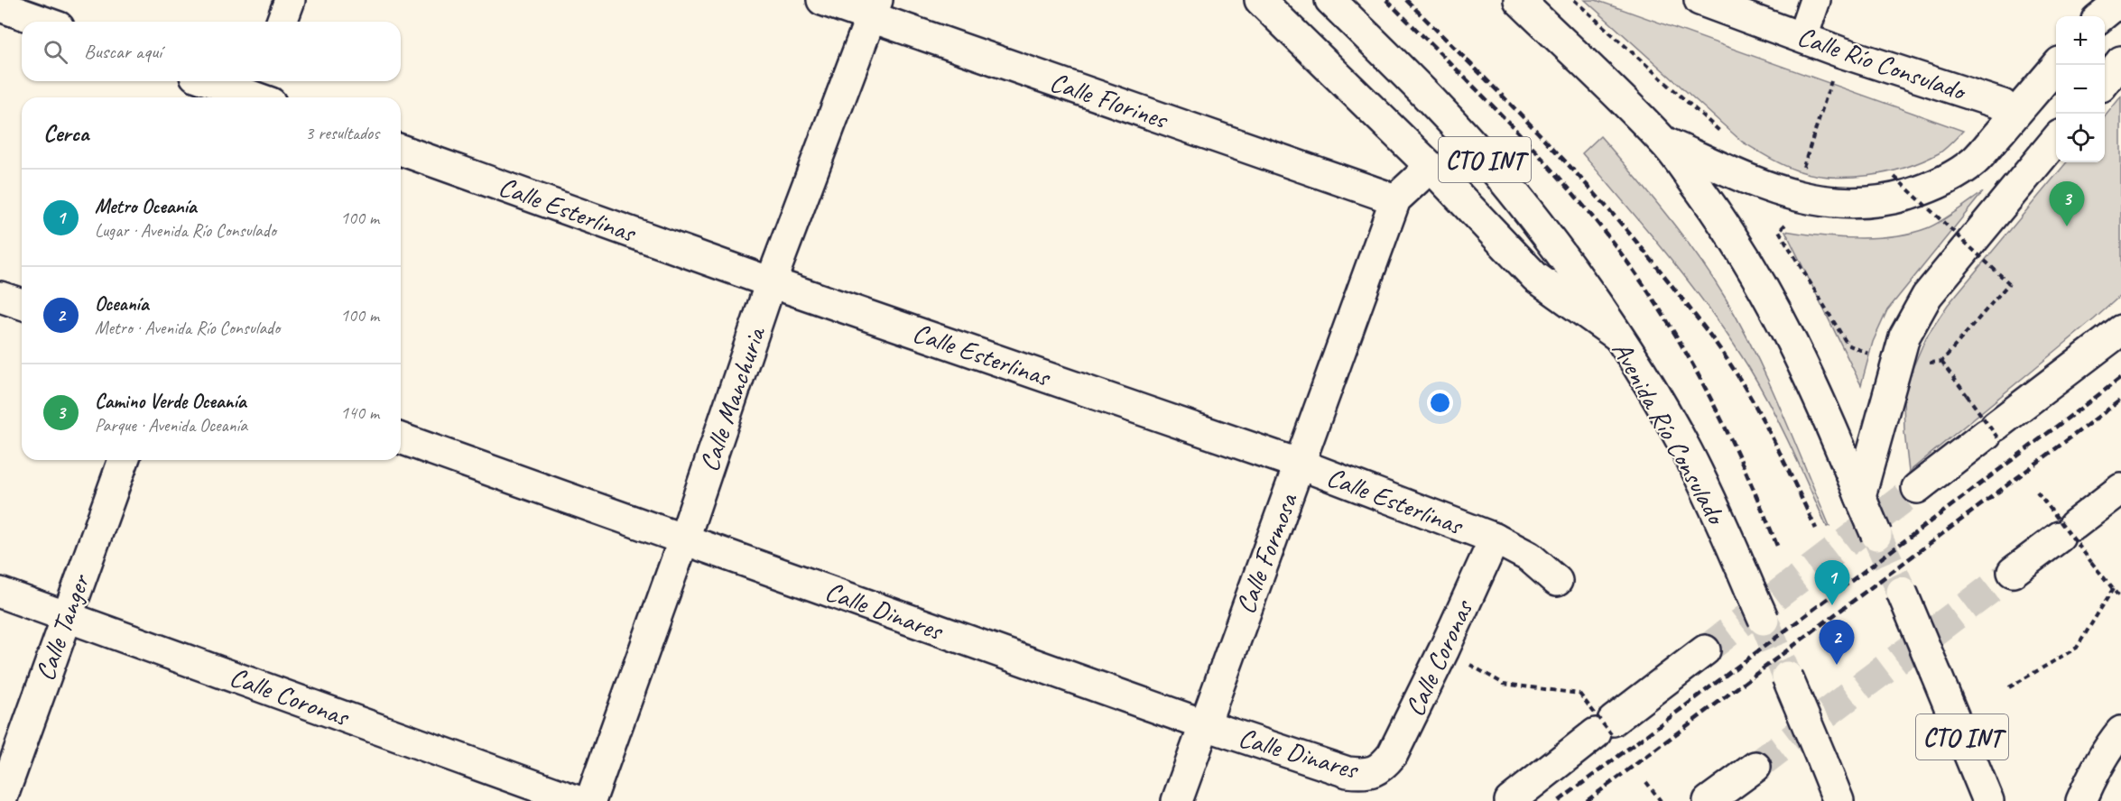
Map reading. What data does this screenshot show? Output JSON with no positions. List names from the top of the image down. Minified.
{"streets":{"main road":["Calle Río Consulado","Calle Florines","CTO INT","Calle Esterlinas","Calle Manchuria","Avenida Río Consulado","Calle Formosa","Calle Dinares","Calle Tanger","Calle Coronas"]},"crossings":[["Calle Florines","Calle Manchuria"],["Calle Florines","Calle Formosa"],["CTO INT","Avenida Río Consulado"],["Calle Esterlinas","Calle Manchuria"],["Calle Esterlinas","Calle Formosa"],["Calle Esterlinas","Calle Coronas"],["Calle Manchuria","Calle Dinares"],["Avenida Río Consulado","Calle Formosa"],["Calle Formosa","Calle Dinares"],["Calle Dinares","Calle Coronas"],["Calle Tanger","Calle Coronas"]],"page":{"map_buttons":["+","−"],"search":"Buscar aquí","heading":["Cerca","3 resultados"],"list":[{"mark":"1","name":"Metro Oceanía","note":"Lugar · Avenida Río Consulado","value":"100 m"},{"mark":"2","name":"Oceanía","note":"Metro · Avenida Río Consulado","value":"100 m"},{"mark":"3","name":"Camino Verde Oceanía","note":"Parque · Avenida Oceanía","value":"140 m"}],"pins":["3","1","2"]}}
